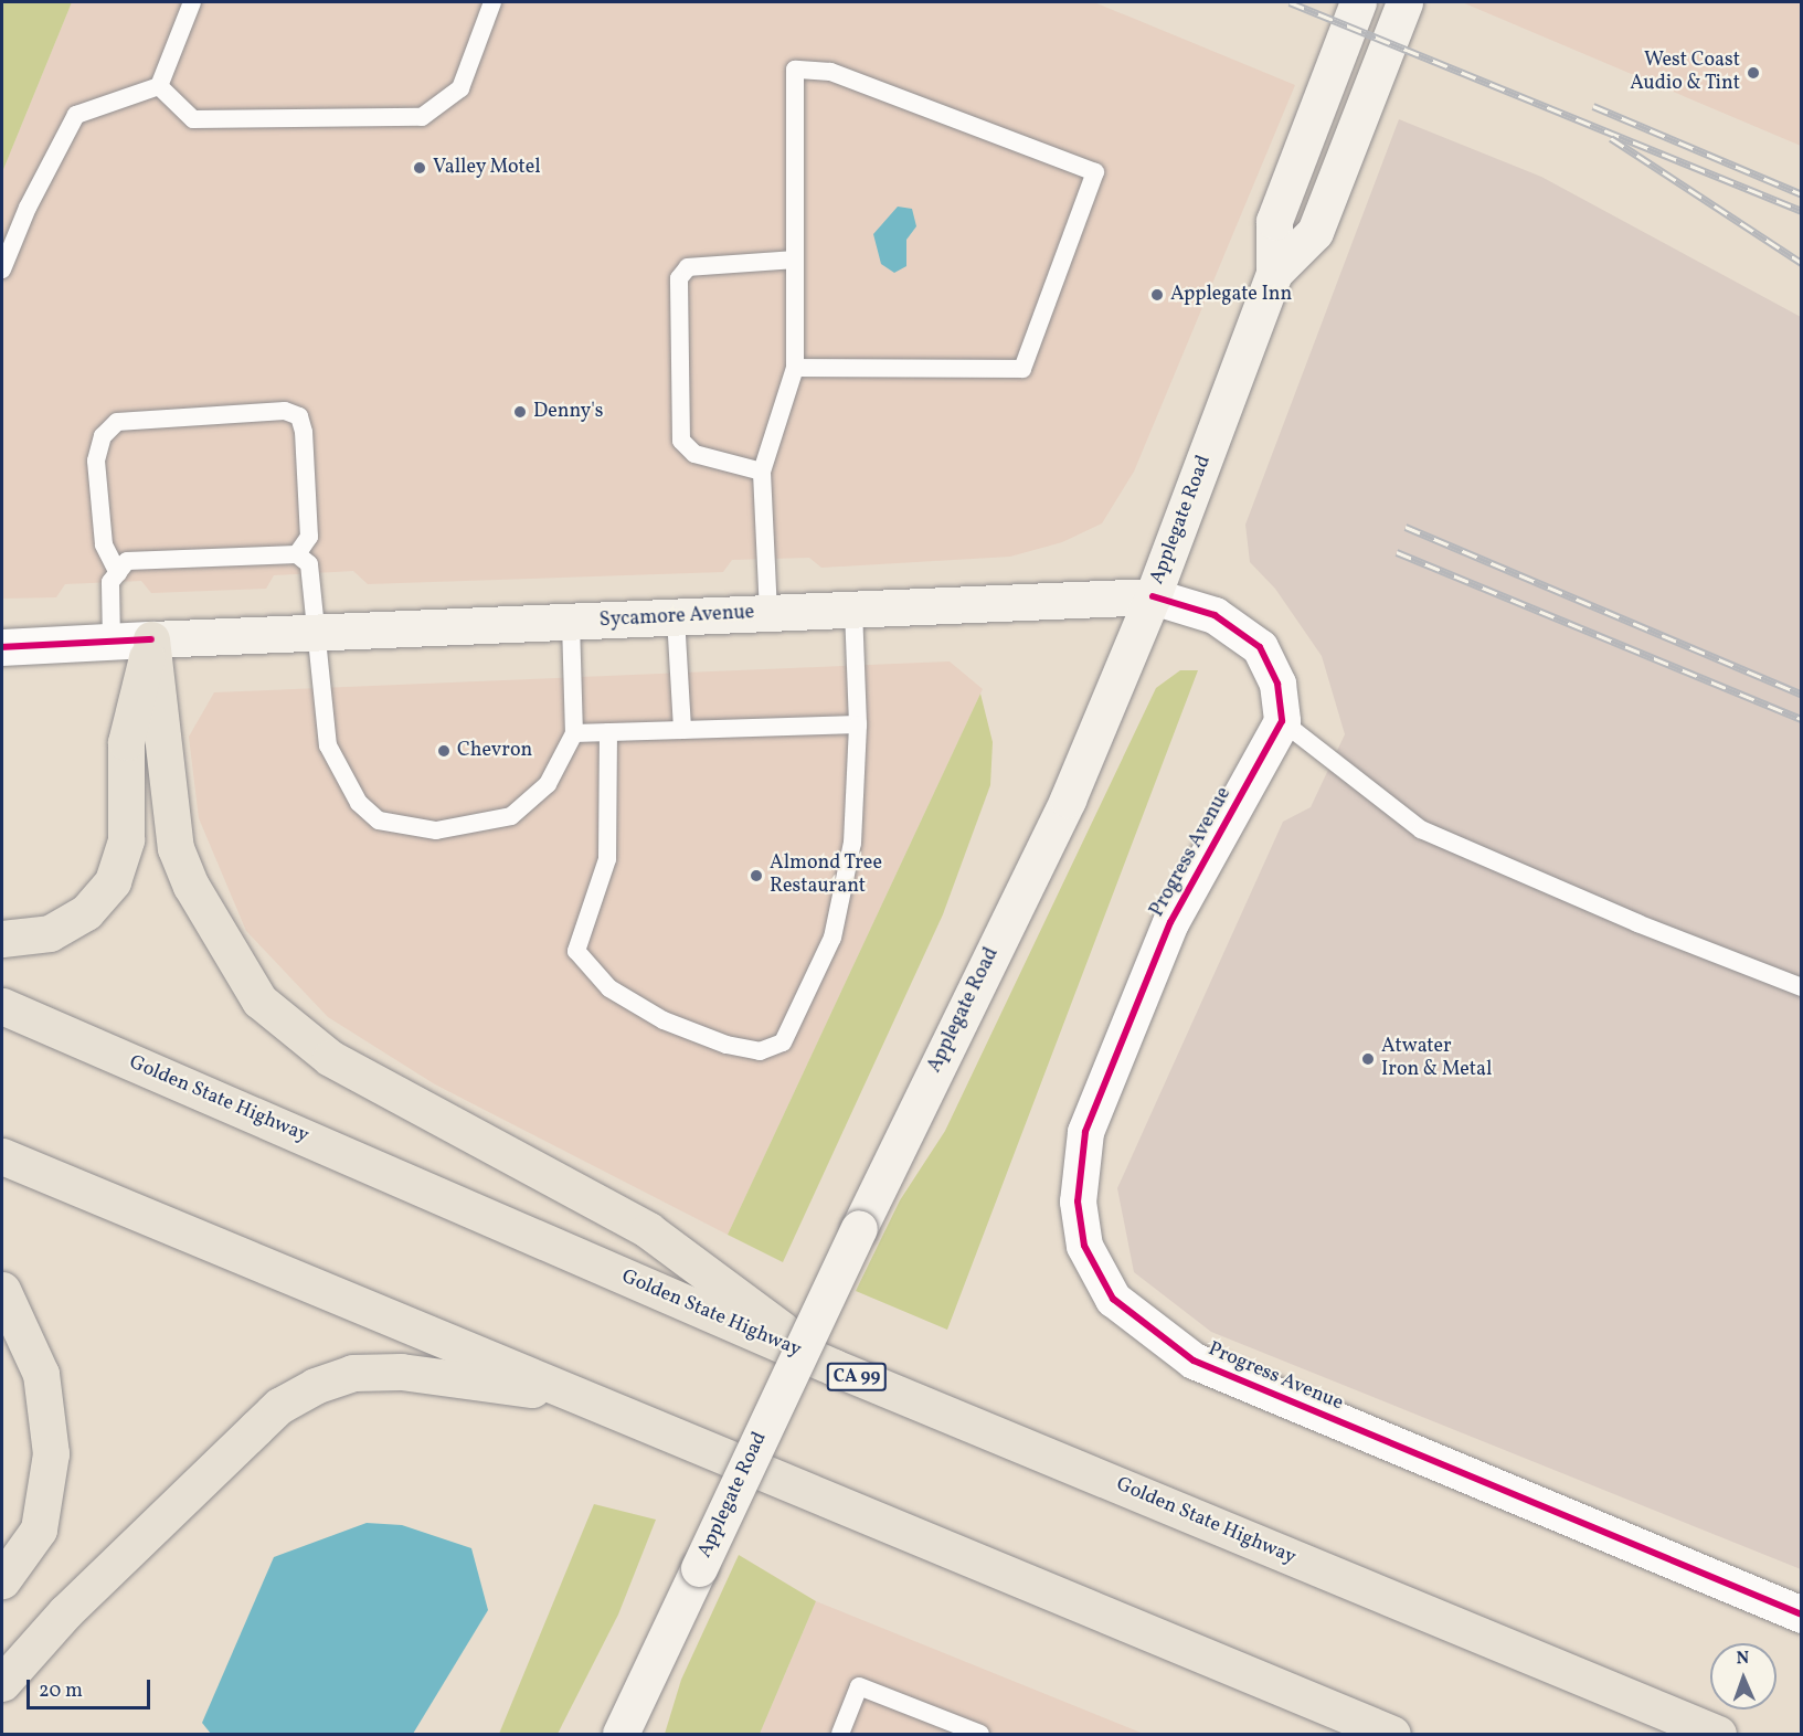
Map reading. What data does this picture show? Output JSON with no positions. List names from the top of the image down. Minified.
{"streets":{"highway":["Golden State Highway","CA 99"],"main road":["Applegate Road","Sycamore Avenue"],"street":["Progress Avenue"]},"crossings":[["Applegate Road","Sycamore Avenue"],["Sycamore Avenue","Progress Avenue"]],"places":["West Coast Audio & Tint","Valley Motel","Applegate Inn","Denny's","Chevron","Almond Tree Restaurant","Atwater Iron & Metal"],"scale_bar":"20 m","north":"top"}
